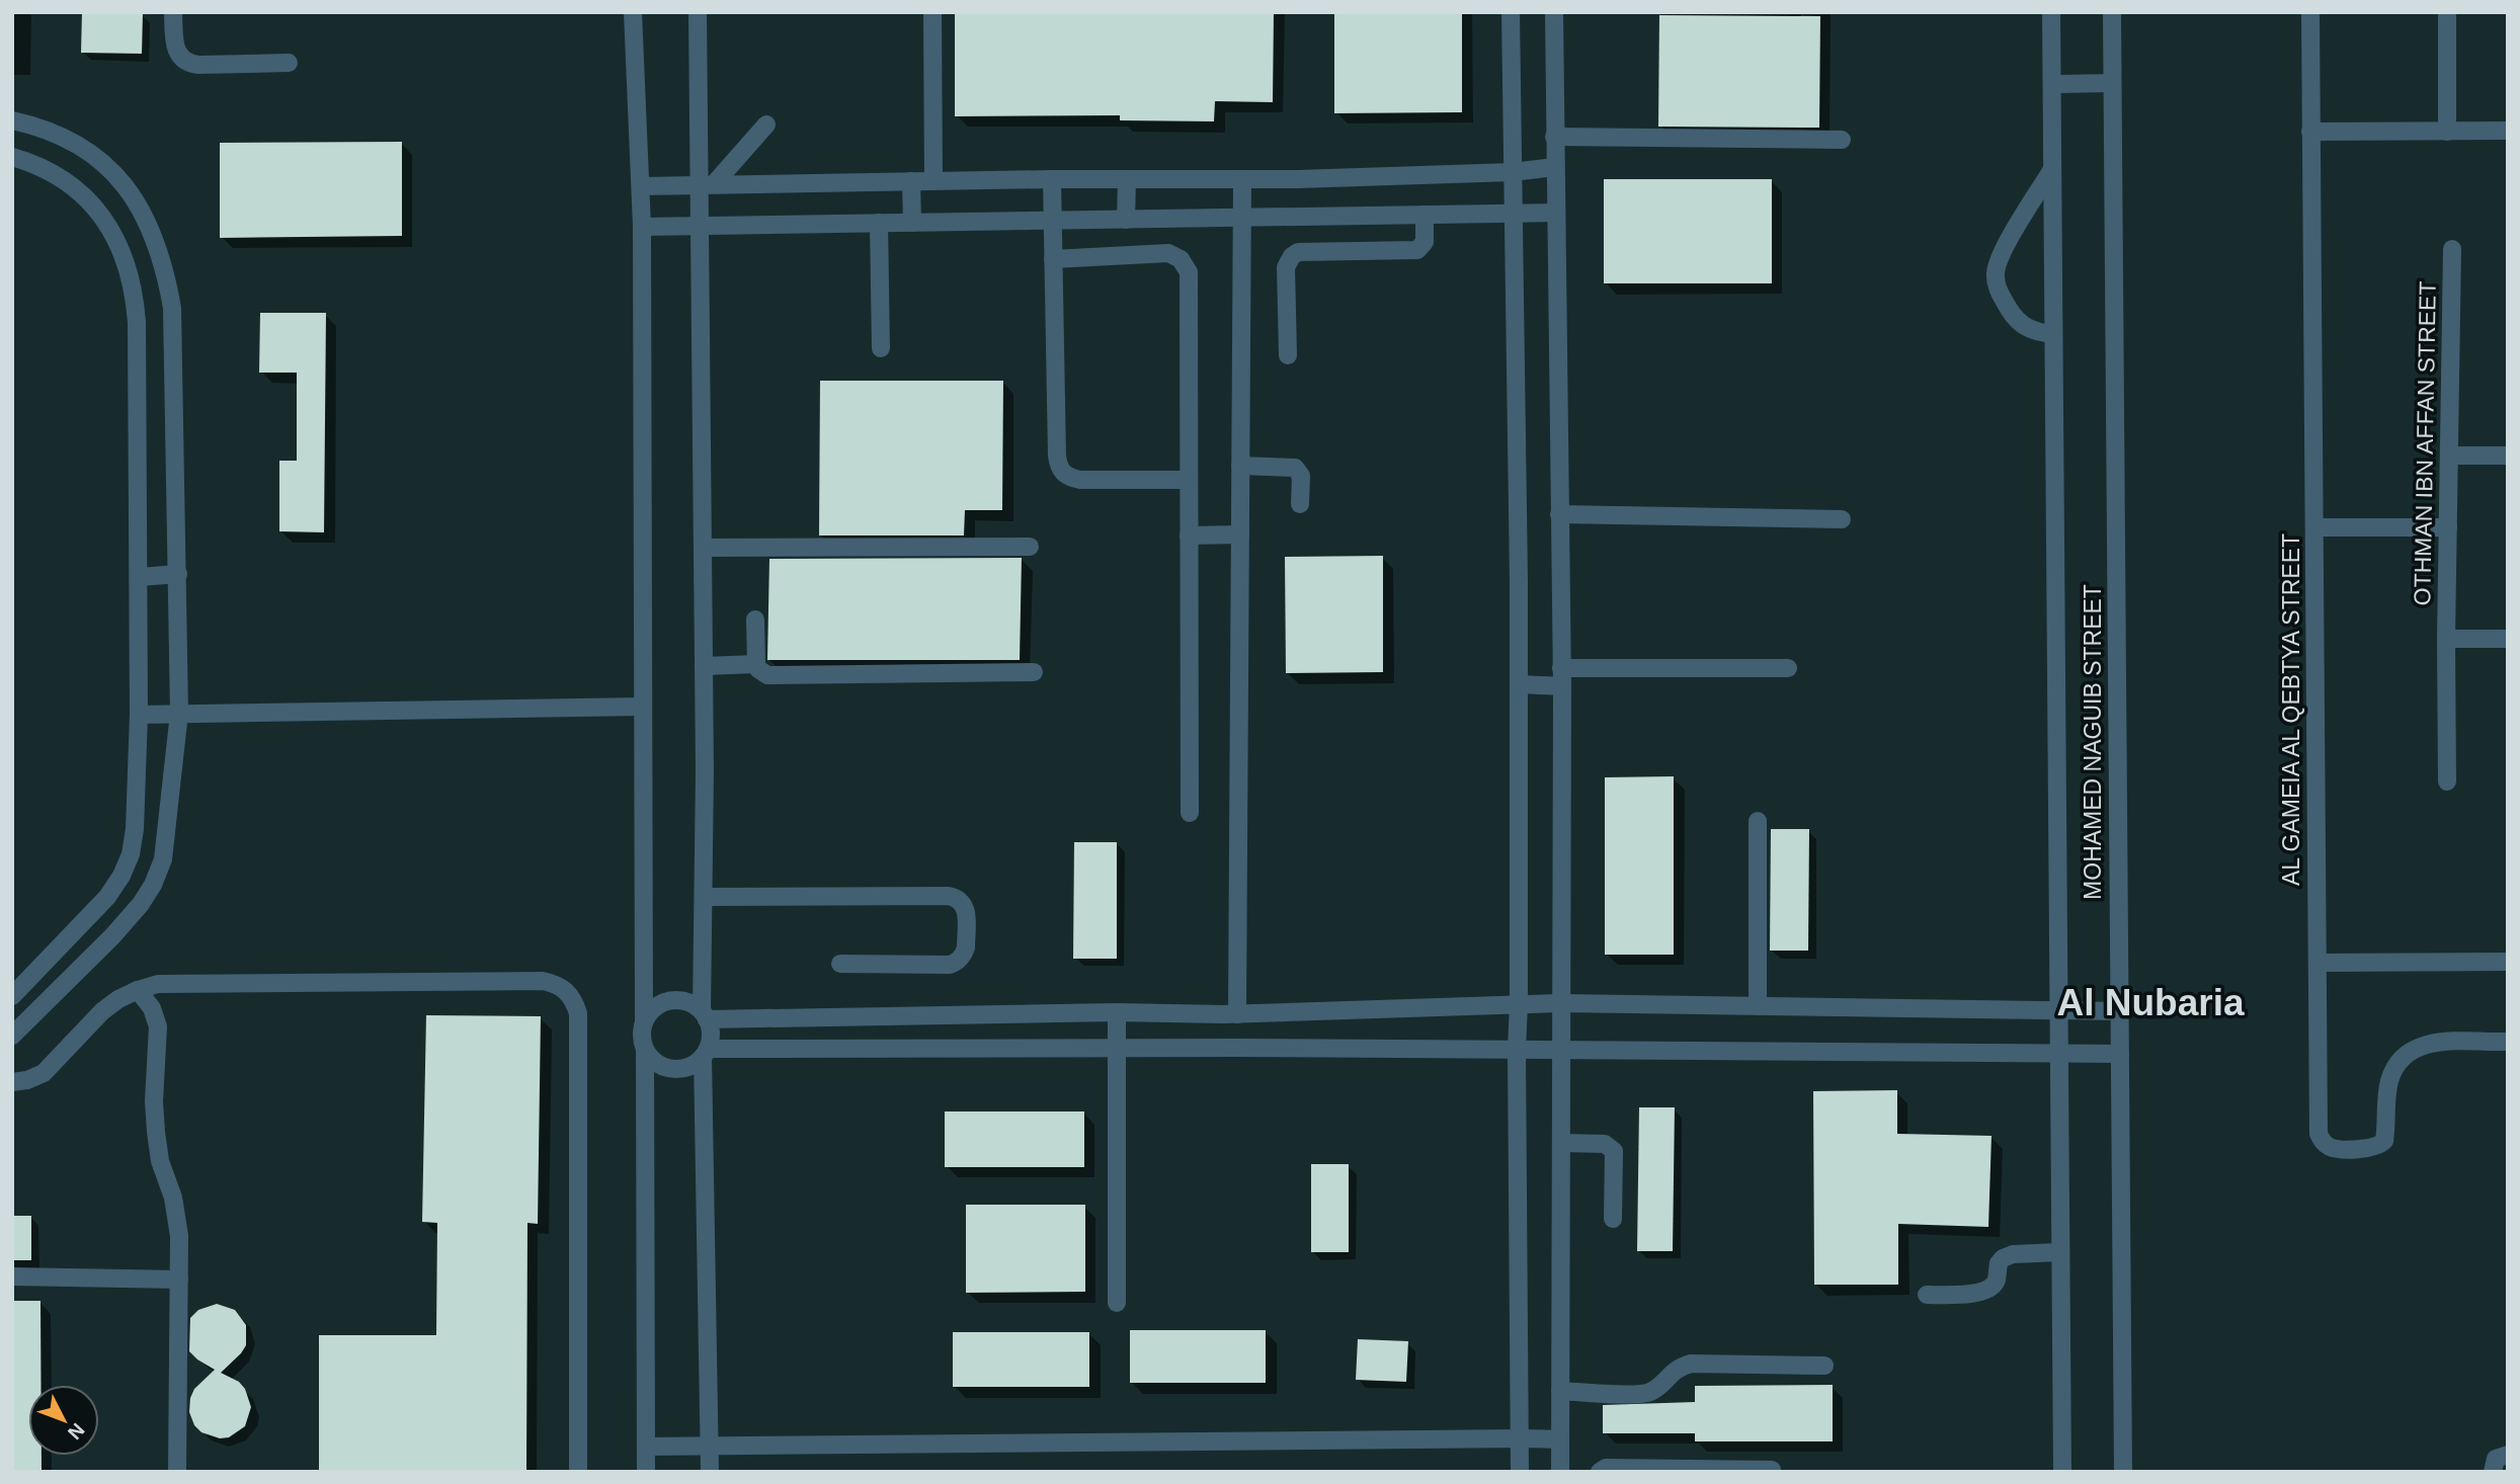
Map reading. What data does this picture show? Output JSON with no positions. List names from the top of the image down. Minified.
{"streets":{"street":["OTHMAN IBN AFFAN STREET","AL GAMEIA AL QEBTYA STREET","MOHAMED NAGUIB STREET"]},"districts":["Al Nubaria"],"north":"bottom right"}
